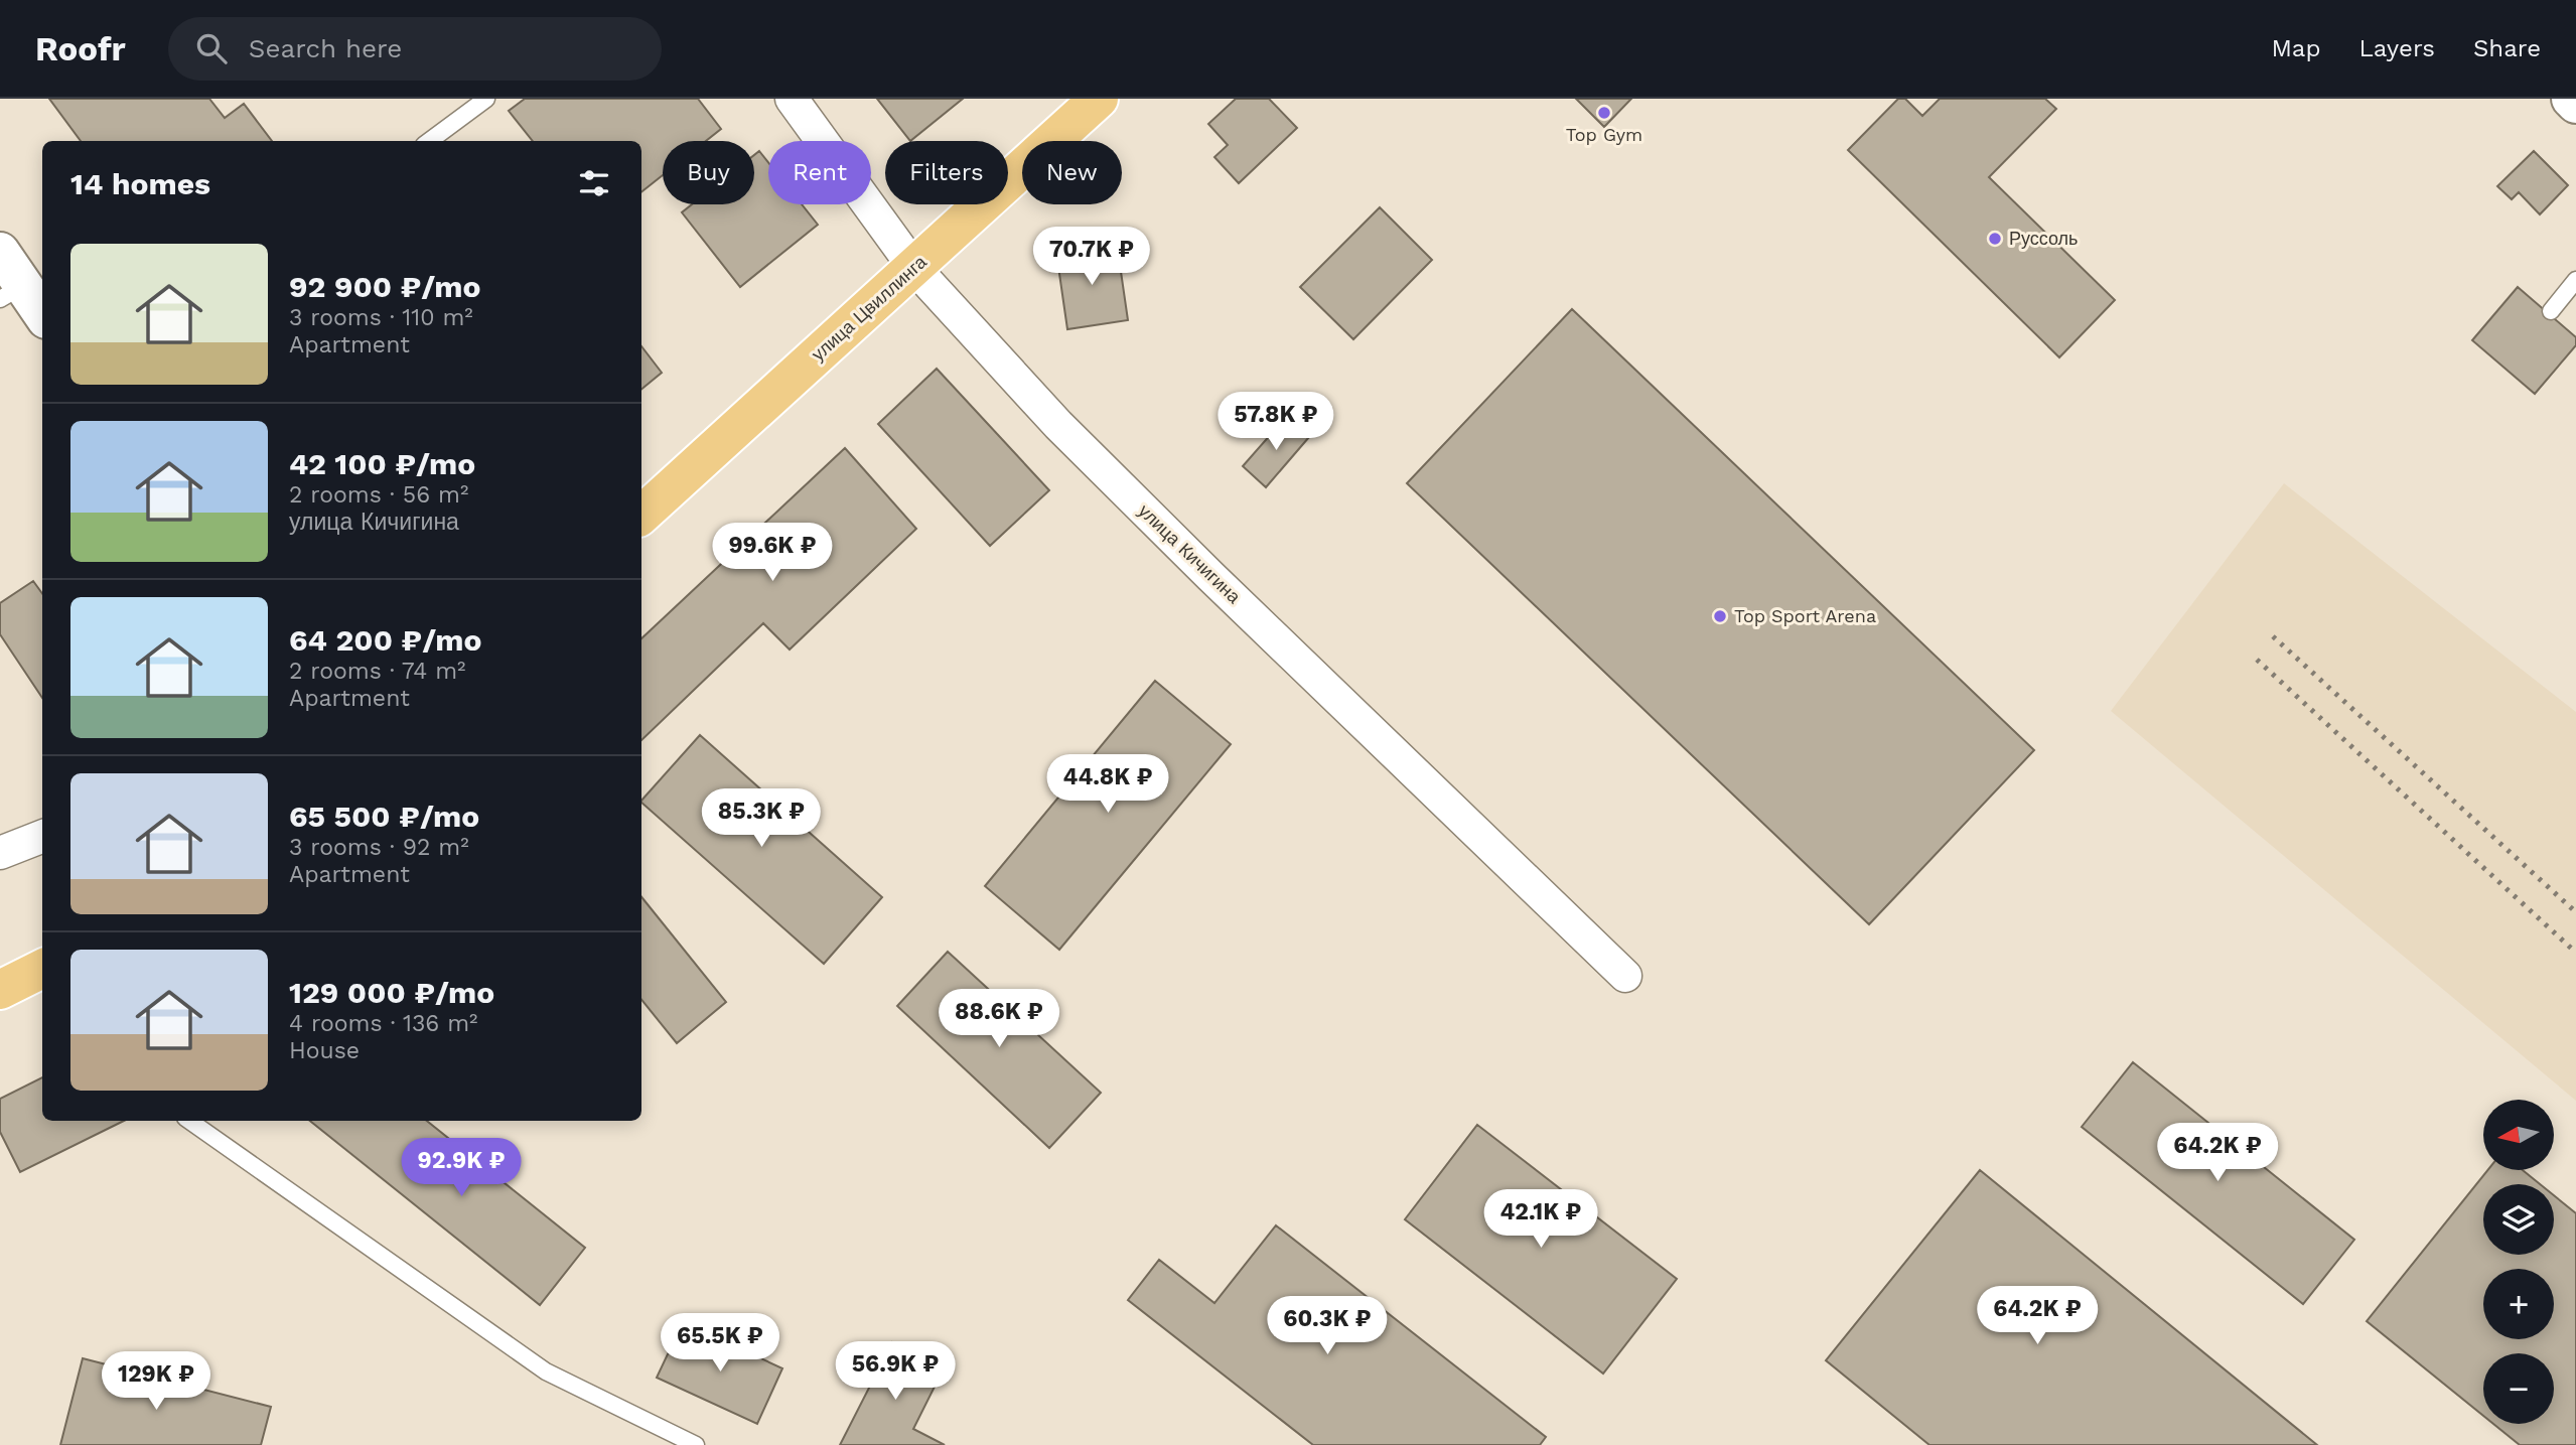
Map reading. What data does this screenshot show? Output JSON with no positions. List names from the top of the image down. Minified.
{"streets":{"main road":["улица Цвиллинга"],"street":["улица Кичигина"]},"crossings":[["улица Цвиллинга","улица Кичигина"]],"places":["Top Gym","Руссоль","Top Sport Arena"],"north":"left","page":{"header":"Roofr","search":"Search here","nav":["Map","Layers","Share"],"chip":["Buy","Rent","Filters","New"],"heading":"14 homes","list":[{"name":"92 900 ₽/mo","note":"3 rooms · 110 m² · Apartment"},{"name":"42 100 ₽/mo","note":"2 rooms · 56 m² · улица Кичигина"},{"name":"64 200 ₽/mo","note":"2 rooms · 74 m² · Apartment"},{"name":"65 500 ₽/mo","note":"3 rooms · 92 m² · Apartment"},{"name":"129 000 ₽/mo","note":"4 rooms · 136 m² · House"}],"price":["70.7K ₽","57.8K ₽","99.6K ₽","44.8K ₽","85.3K ₽","88.6K ₽","64.2K ₽","92.9K ₽","42.1K ₽","64.2K ₽","60.3K ₽","65.5K ₽","56.9K ₽","129K ₽"],"map_buttons":["+","−"]}}
